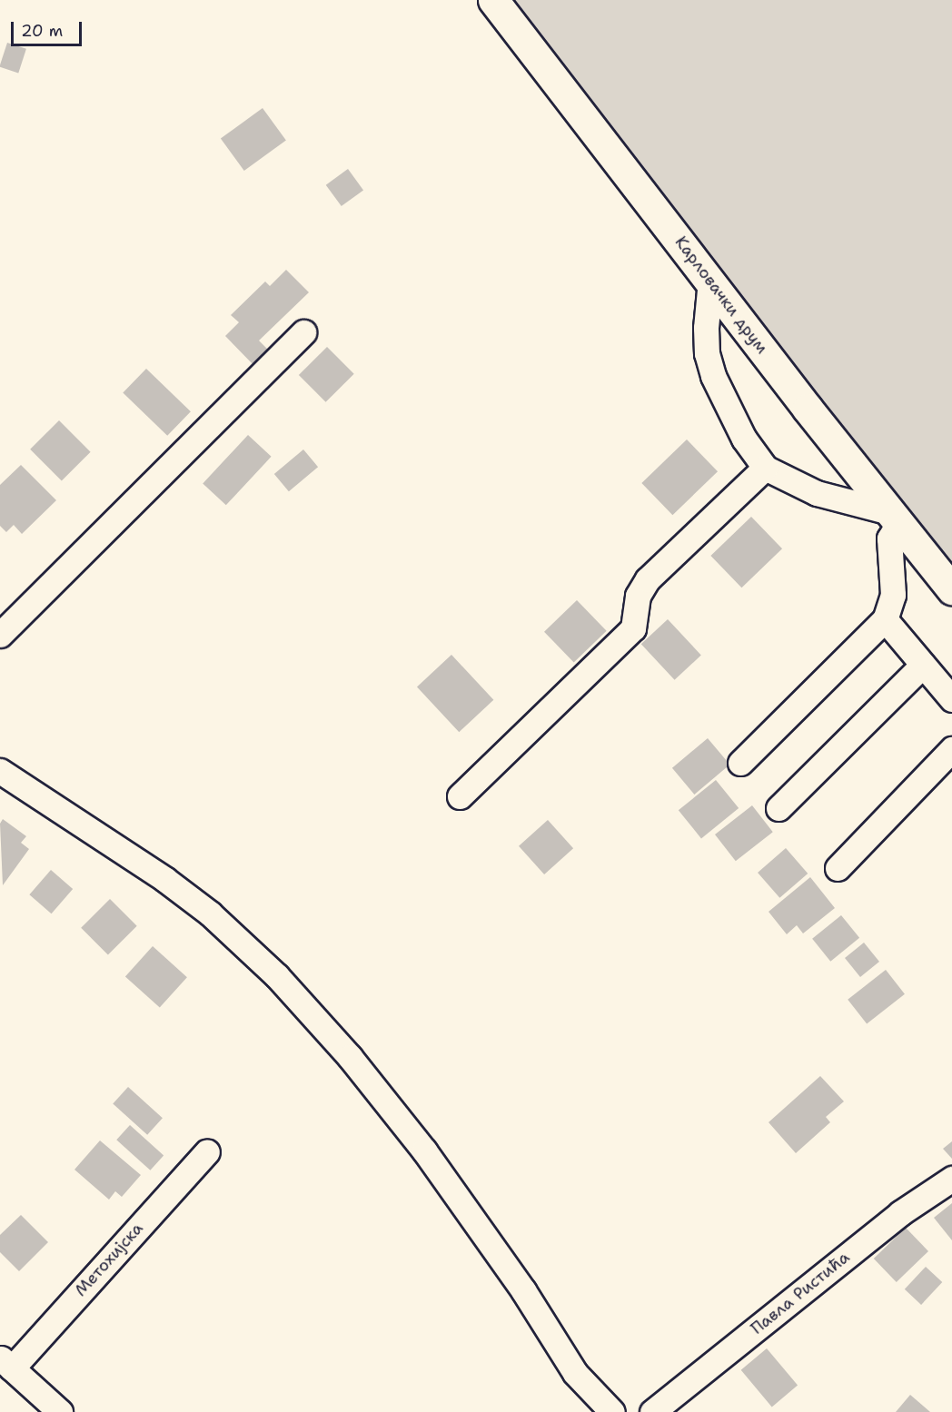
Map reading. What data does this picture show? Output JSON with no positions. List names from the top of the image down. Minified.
{"streets":{"main road":["Карловачки друм"],"street":["Метохијска","Павла Ристића"]},"scale_bar":"20 m"}
